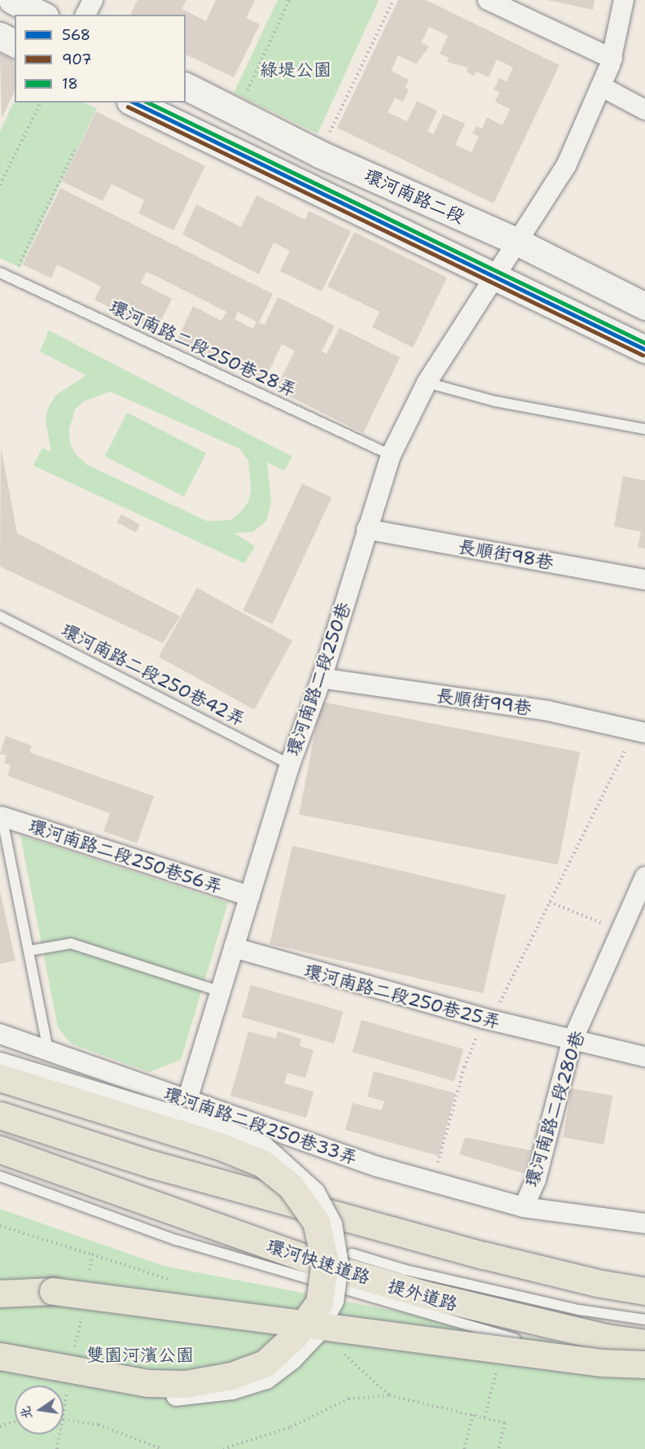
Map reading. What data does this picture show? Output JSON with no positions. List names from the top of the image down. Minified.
{"streets":{"highway":["環河快速道路"],"street":["環河南路二段","長順街98巷","環河南路二段250巷","長順街99巷","環河南路二段250巷56弄","環河南路二段250巷25弄","環河南路二段280巷","環河南路二段250巷33弄"],"lane":["環河南路二段250巷28弄","環河南路二段250巷42弄","提外道路"]},"crossings":[["環河南路二段","環河南路二段250巷"],["環河南路二段250巷28弄","環河南路二段250巷"],["長順街98巷","環河南路二段250巷"],["環河南路二段250巷42弄","環河南路二段250巷"],["環河南路二段250巷","長順街99巷"],["環河南路二段250巷","環河南路二段250巷56弄"],["環河南路二段250巷","環河南路二段250巷25弄"],["環河南路二段250巷","環河南路二段250巷33弄"],["環河南路二段250巷25弄","環河南路二段280巷"],["環河南路二段280巷","環河南路二段250巷33弄"]],"parks":["綠堤公園","雙園河濱公園"],"lines":["transit line 568","transit line 18","transit line 907"],"legend":["568","907","18"],"north":"left"}
